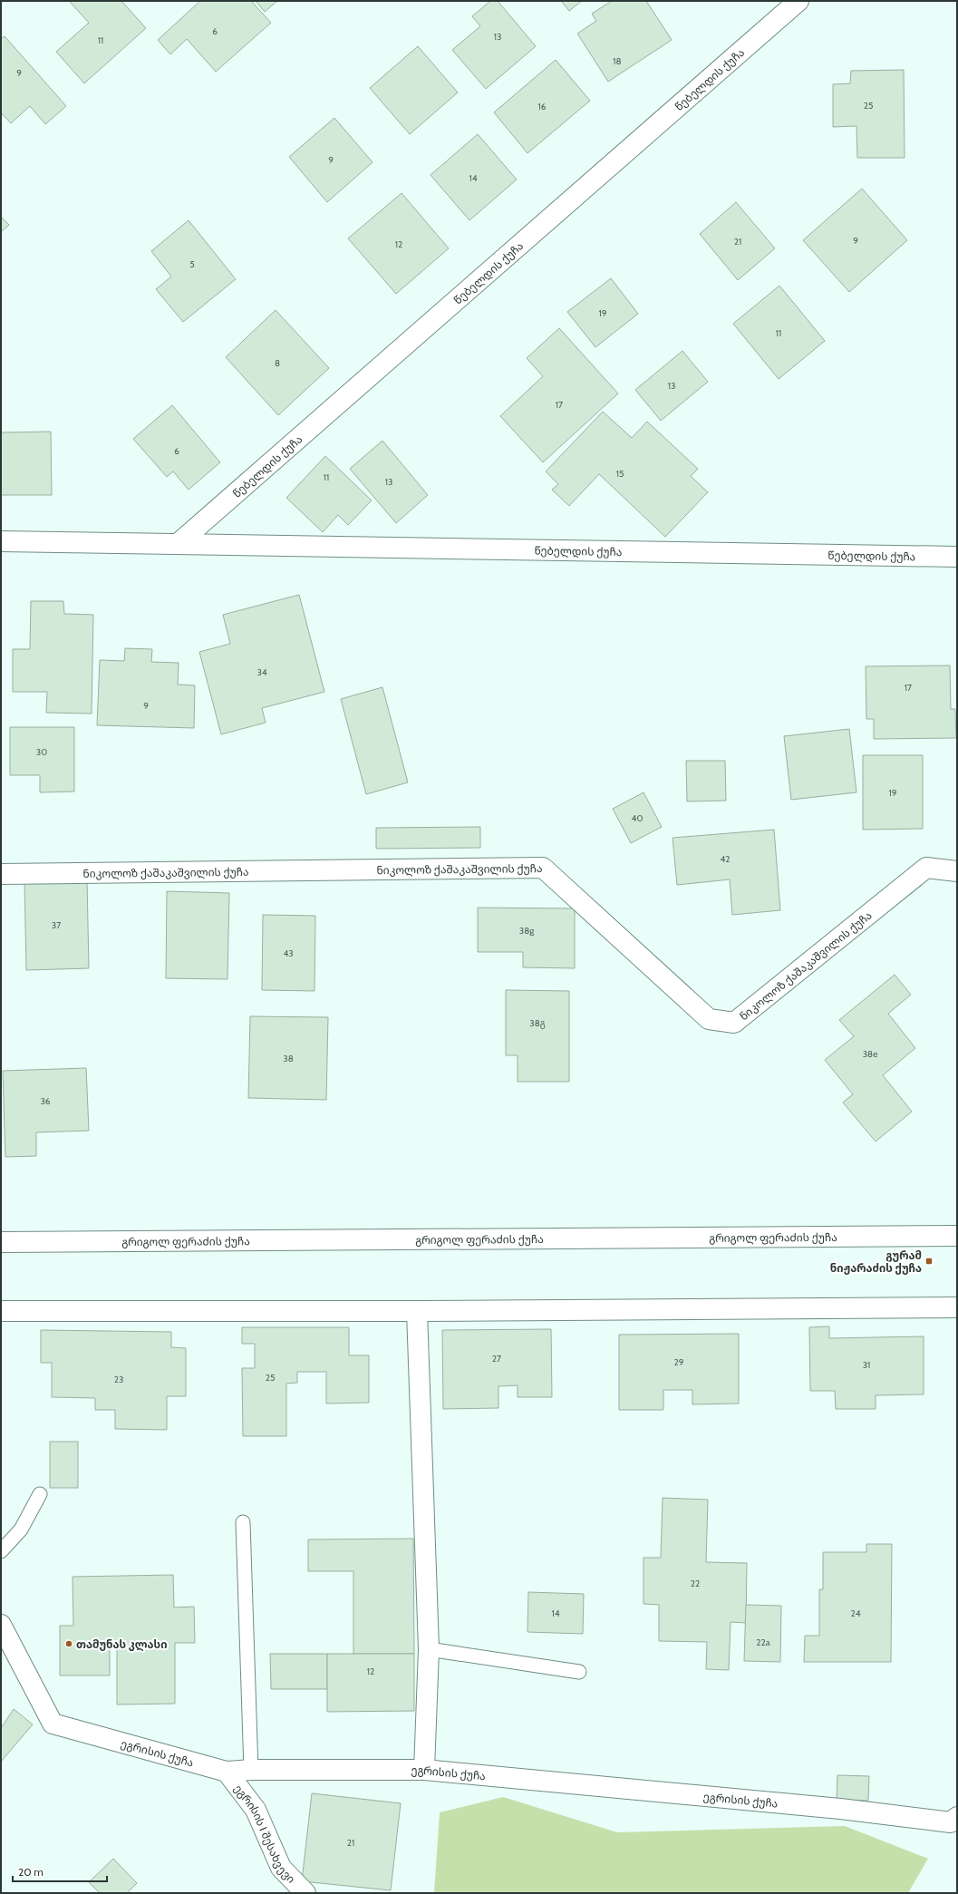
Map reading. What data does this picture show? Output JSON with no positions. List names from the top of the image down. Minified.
{"streets":{"street":["წებელდის ქუჩა","ნიკოლოზ ქაშაკაშვილის ქუჩა","გრიგოლ ფერაძის ქუჩა","ეგრისის ქუჩა","ეგრისის I შესახვევი"]},"crossings":[["ეგრისის ქუჩა","ეგრისის I შესახვევი"]],"places":{"transit":["გურამ ნიჟარაძის ქუჩა"],"other":["თამუნას კლასი"]},"house_numbers":["6","13","11","18","9","25","16","9","14","9","21","12","5","19","11","8","13","17","6","15","11","13","34","17","9","30","19","40","42","37","38g","43","38გ","38e","38","36","27","29","31","25","23","22","14","24","22a","12","21"],"scale_bar":"20 m"}
